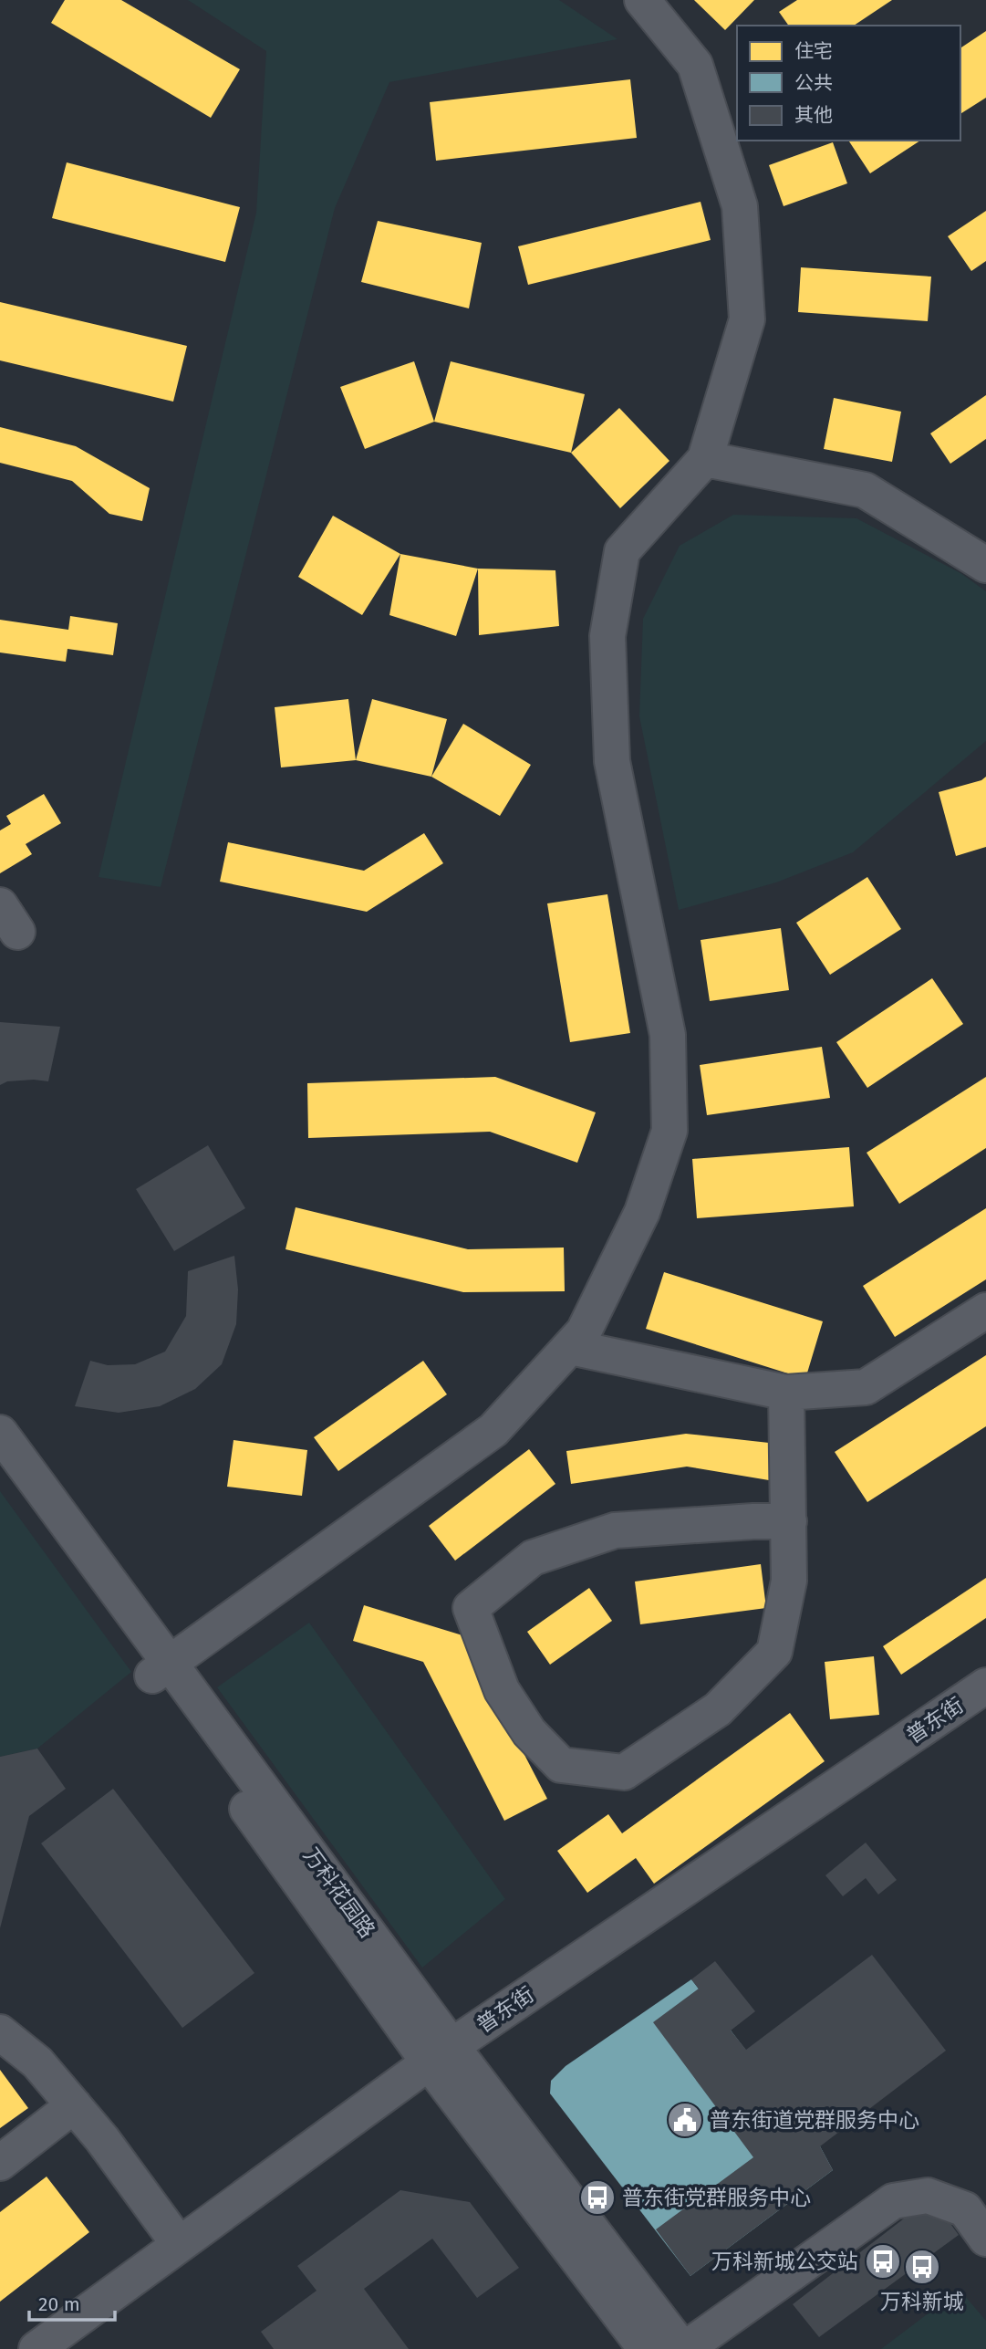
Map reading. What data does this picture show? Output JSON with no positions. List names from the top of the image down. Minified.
{"streets":{"street":["普东街","万科花园路"]},"crossings":[["普东街","万科花园路"]],"places":{"public building":["普东街道党群服务中心"],"bus stop":["普东街党群服务中心","万科新城公交站","万科新城"]},"legend":["住宅","公共","其他"],"scale_bar":"20 m"}
